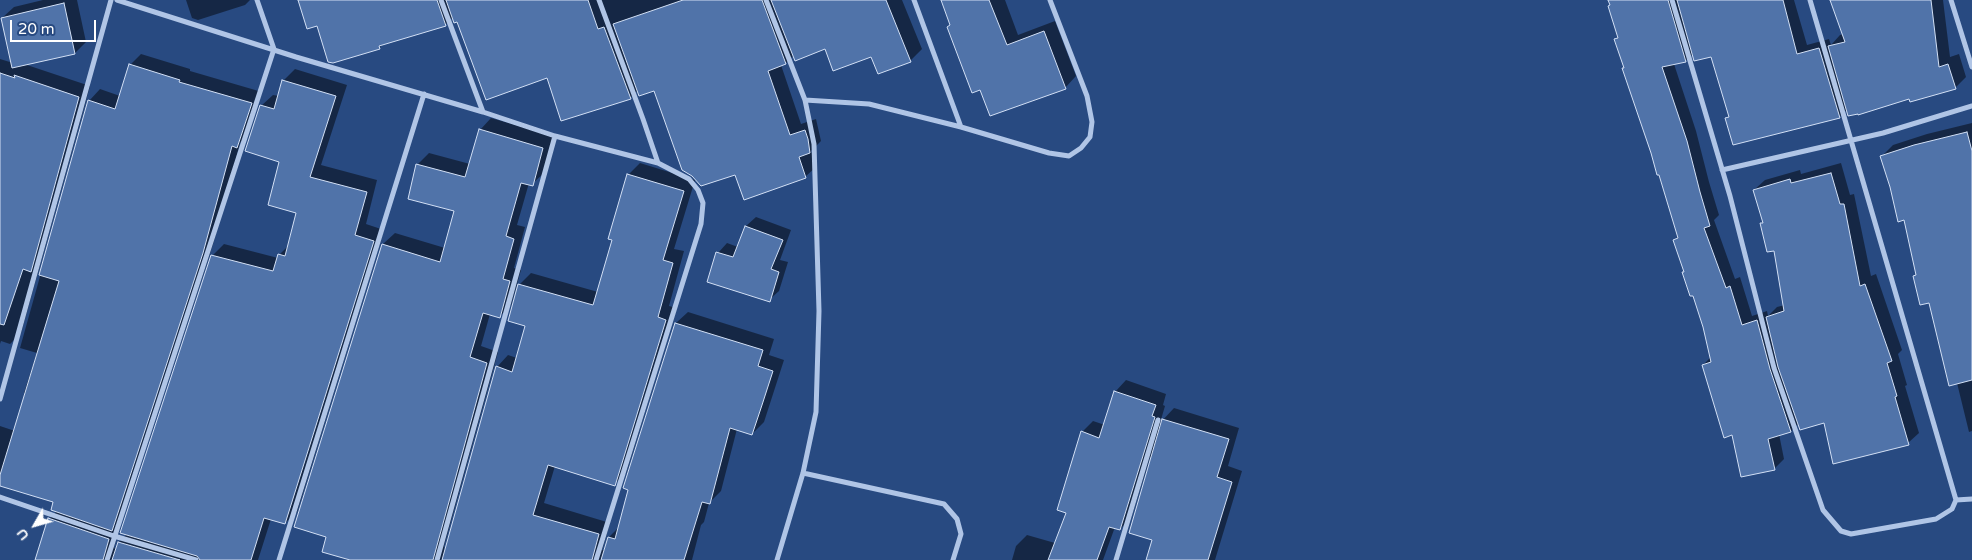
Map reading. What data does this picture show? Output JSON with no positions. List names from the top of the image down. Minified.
{"scale_bar":"20 m","north":"bottom left"}
